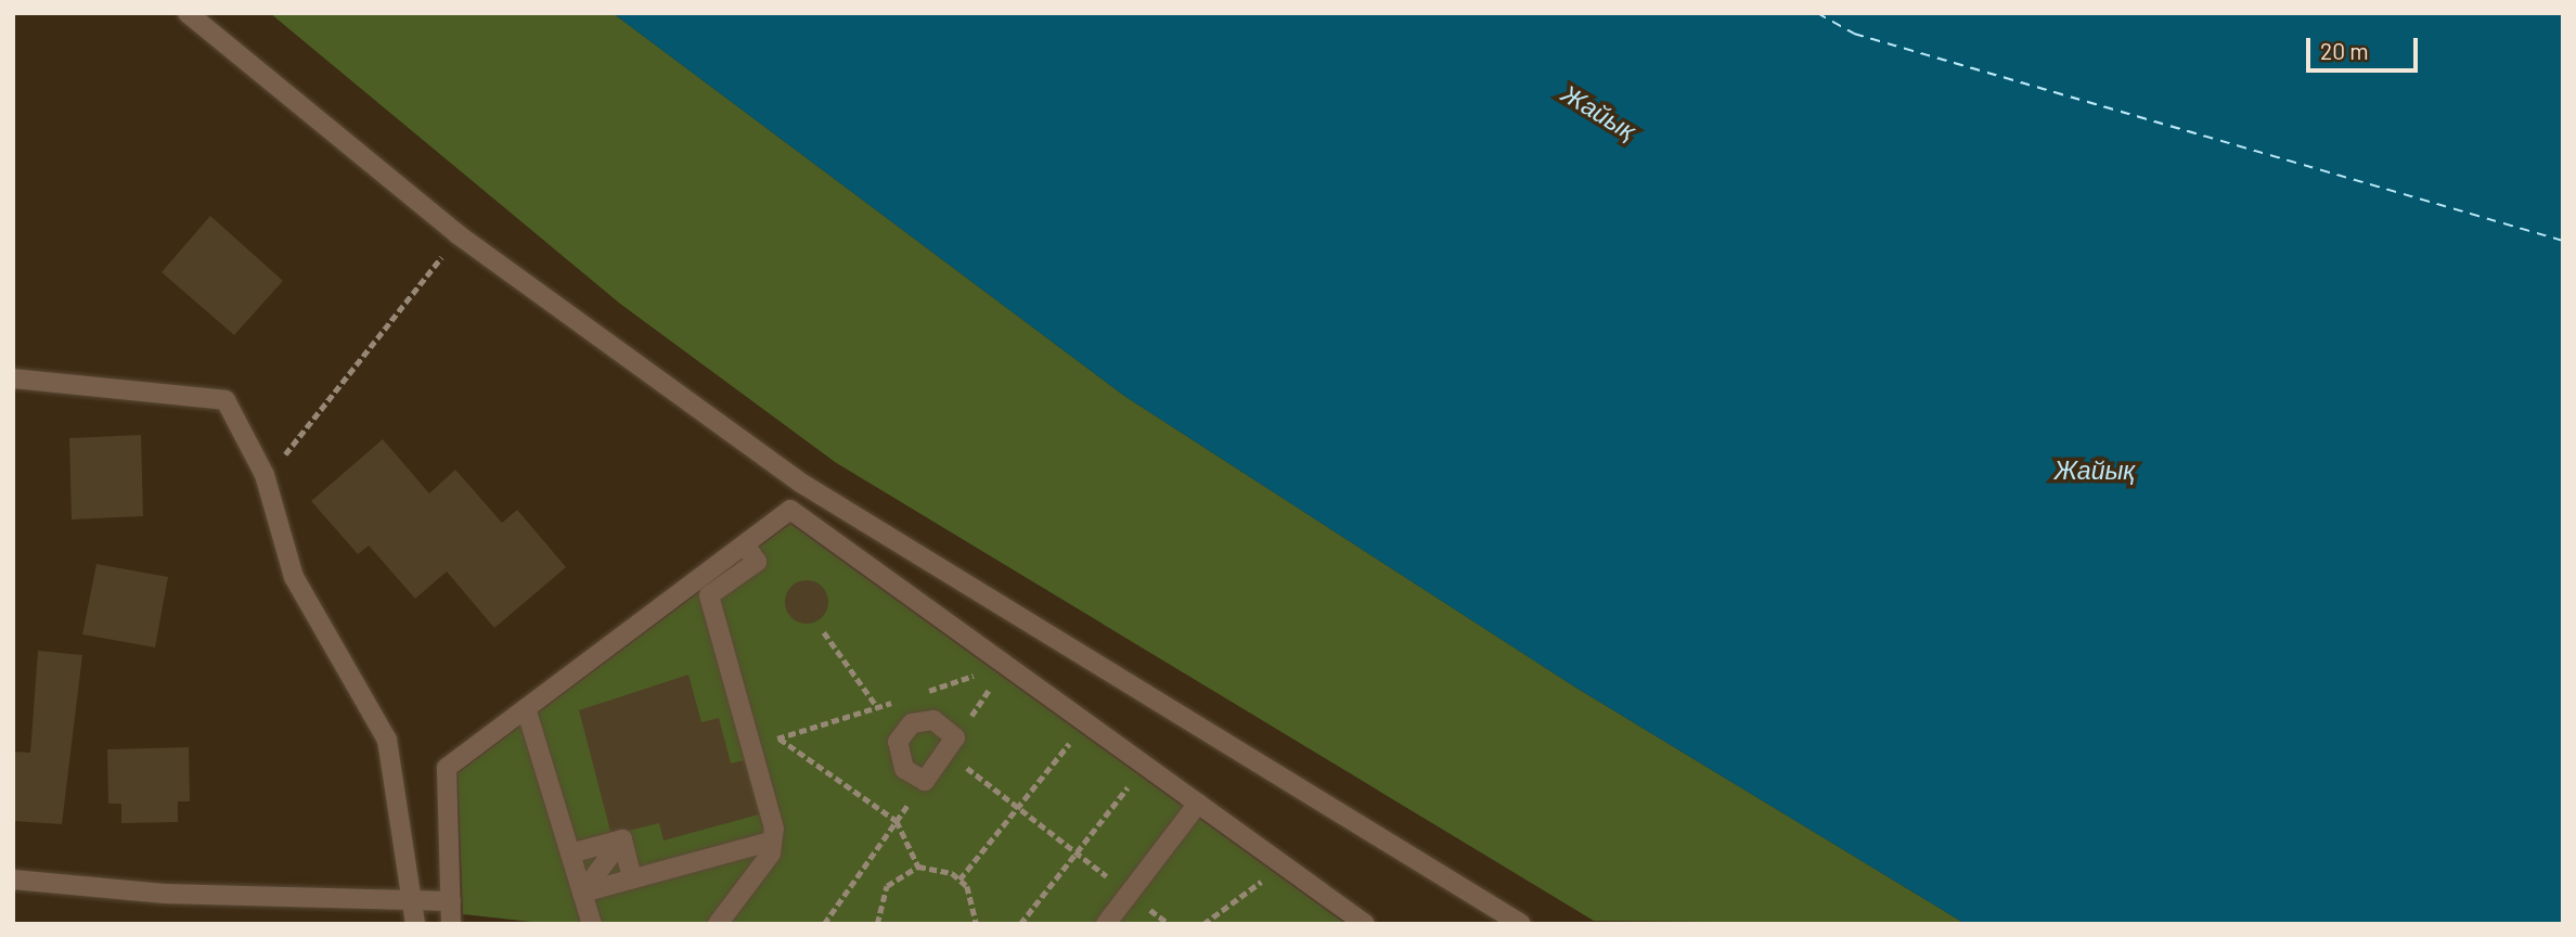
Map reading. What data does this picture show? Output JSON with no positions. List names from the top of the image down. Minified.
{"water":["Жайық"],"scale_bar":"20 m"}
